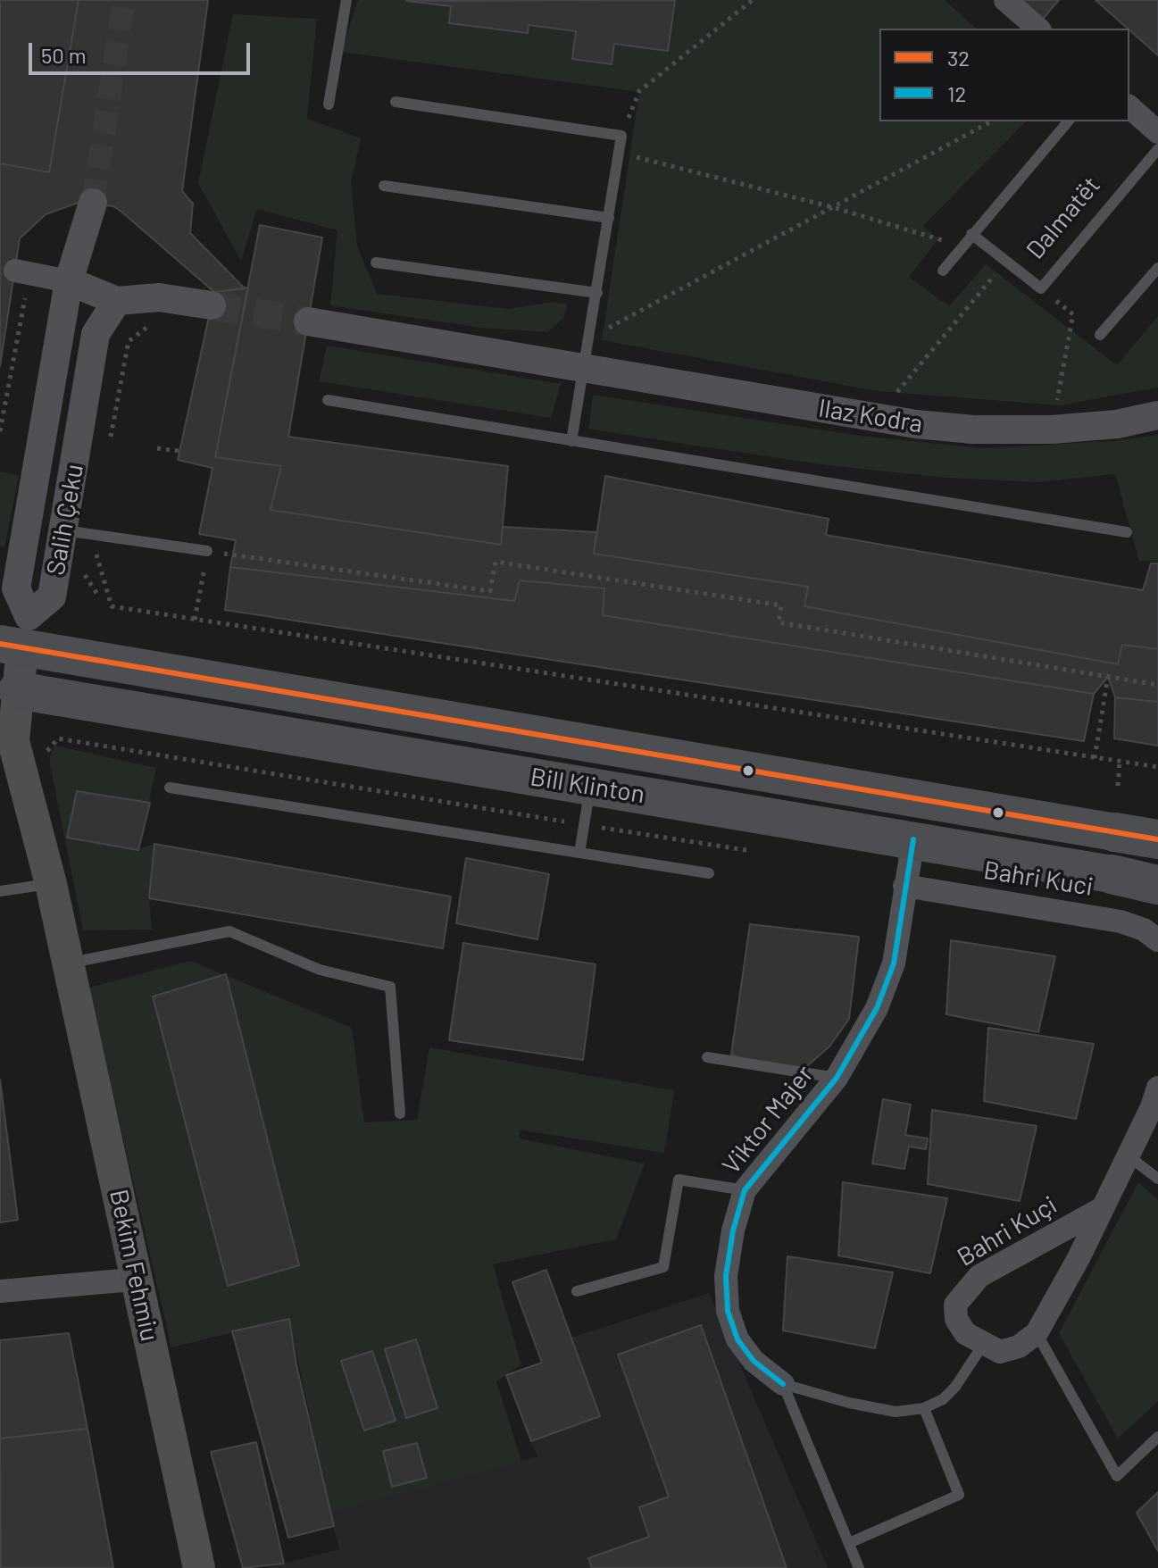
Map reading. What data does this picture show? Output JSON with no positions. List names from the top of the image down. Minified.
{"streets":{"highway":["Bill Klinton"],"main road":["Bekim Fehmiu"],"street":["Ilaz Kodra","Salih Çeku","Bahri Kuci","Viktor Majer","Bahri Kuçi"],"lane":["Dalmatët"]},"crossings":[["Salih Çeku","Bill Klinton"],["Salih Çeku","Bekim Fehmiu"],["Bill Klinton","Viktor Majer"],["Bill Klinton","Bekim Fehmiu"],["Bahri Kuci","Viktor Majer"]],"lines":["transit line 32","transit line 12"],"legend":["32","12"],"scale_bar":"50 m"}
